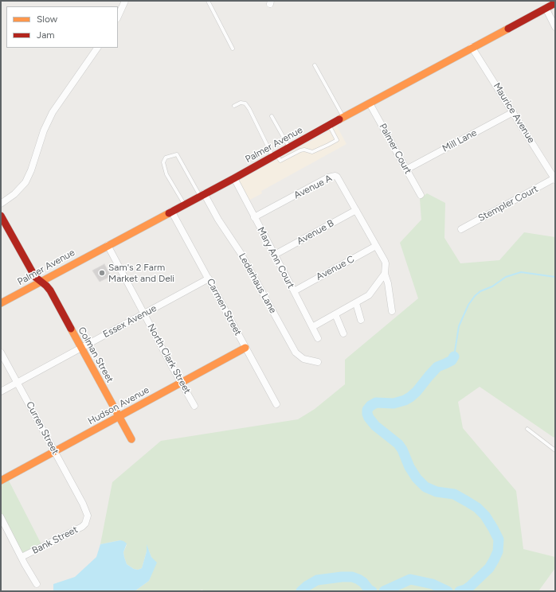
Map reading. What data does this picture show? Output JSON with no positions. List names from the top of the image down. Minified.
{"streets":{"street":["Maurice Avenue","Mill Lane","Palmer Avenue","Palmer Court","Avenue A","Stempler Court","Avenue B","Mary Ann Court","Avenue C","Lederhaus Lane","Carmen Street","Essex Avenue","Colman Street","North Clark Street","Hudson Avenue","Curren Street","Bank Street"]},"crossings":[["Maurice Avenue","Mill Lane"],["Maurice Avenue","Palmer Avenue"],["Maurice Avenue","Stempler Court"],["Mill Lane","Palmer Court"],["Palmer Avenue","Palmer Court"],["Palmer Avenue","Mary Ann Court"],["Palmer Avenue","Lederhaus Lane"],["Palmer Avenue","Carmen Street"],["Palmer Avenue","Colman Street"],["Palmer Avenue","North Clark Street"],["Avenue A","Avenue B"],["Avenue A","Mary Ann Court"],["Avenue B","Mary Ann Court"],["Mary Ann Court","Avenue C"],["Carmen Street","Essex Avenue"],["Carmen Street","Hudson Avenue"],["Essex Avenue","Colman Street"],["Essex Avenue","North Clark Street"],["Essex Avenue","Curren Street"],["Colman Street","Hudson Avenue"],["North Clark Street","Hudson Avenue"],["Hudson Avenue","Curren Street"],["Curren Street","Bank Street"]],"places":["Sam's 2 Farm Market and Deli"],"legend":["Slow","Jam"]}
